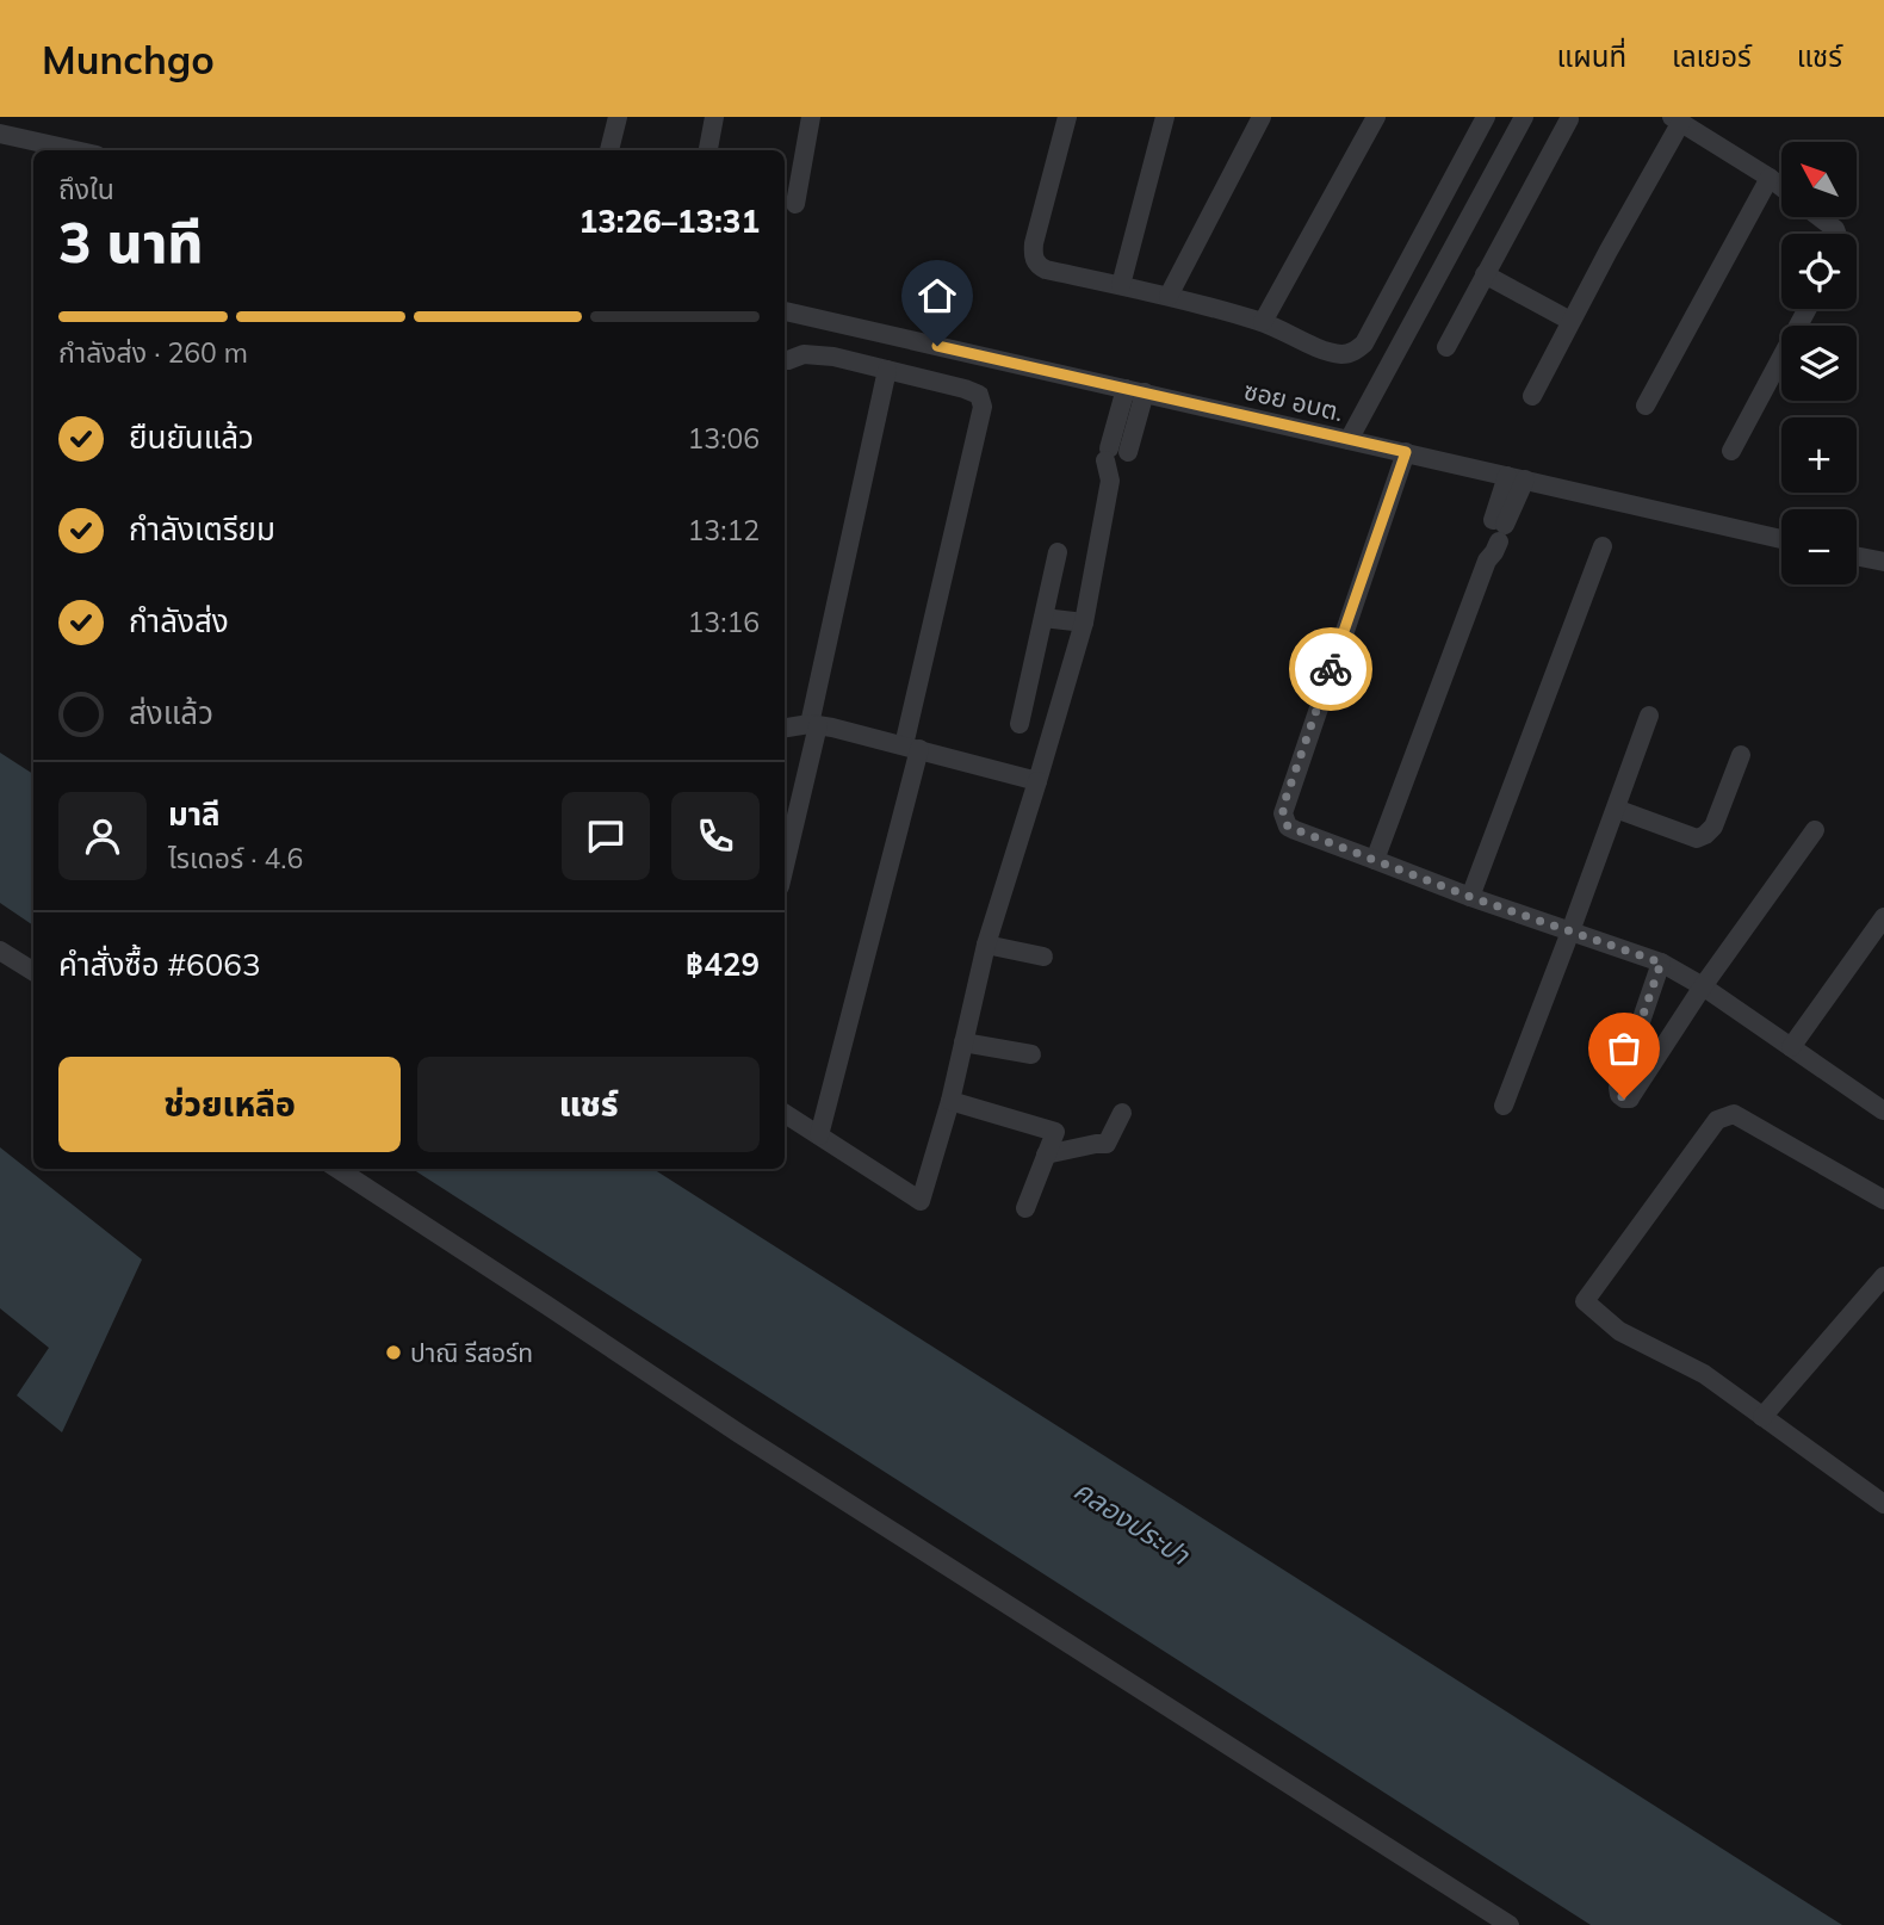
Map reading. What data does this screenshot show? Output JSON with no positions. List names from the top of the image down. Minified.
{"streets":{"street":["ซอย อบต."]},"water":["คลองประปา"],"places":["ปาณิ รีสอร์ท"],"north":"top left","page":{"header":"Munchgo","nav":["แผนที่","เลเยอร์","แชร์"],"map_buttons":["+","−"],"heading":["3 นาที","ถึงใน","13:26–13:31"],"panel":["มาลี","ไรเดอร์ · 4.6","คำสั่งซื้อ #6063","฿429"],"bar":"กำลังส่ง · 260 m","list":[["ยืนยันแล้ว","13:06"],["กำลังเตรียม","13:12"],["กำลังส่ง","13:16"],"ส่งแล้ว"],"buttons":["ช่วยเหลือ","แชร์"]}}
